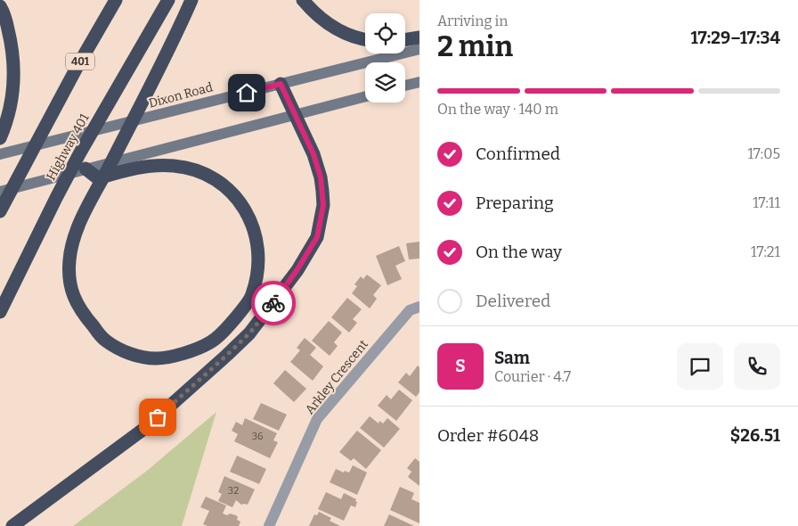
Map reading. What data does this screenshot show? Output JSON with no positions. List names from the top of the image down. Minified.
{"streets":{"highway":["401","Highway 401"],"main road":["Dixon Road"],"street":["Arkley Crescent"]},"house_numbers":["36","32"],"page":{"heading":["2 min","Arriving in","17:29–17:34"],"panel":["Sam","Courier · 4.7","Order #6048","$26.51"],"bar":"On the way · 140 m","list":[["Confirmed","17:05"],["Preparing","17:11"],["On the way","17:21"],"Delivered"],"round":"S"}}
